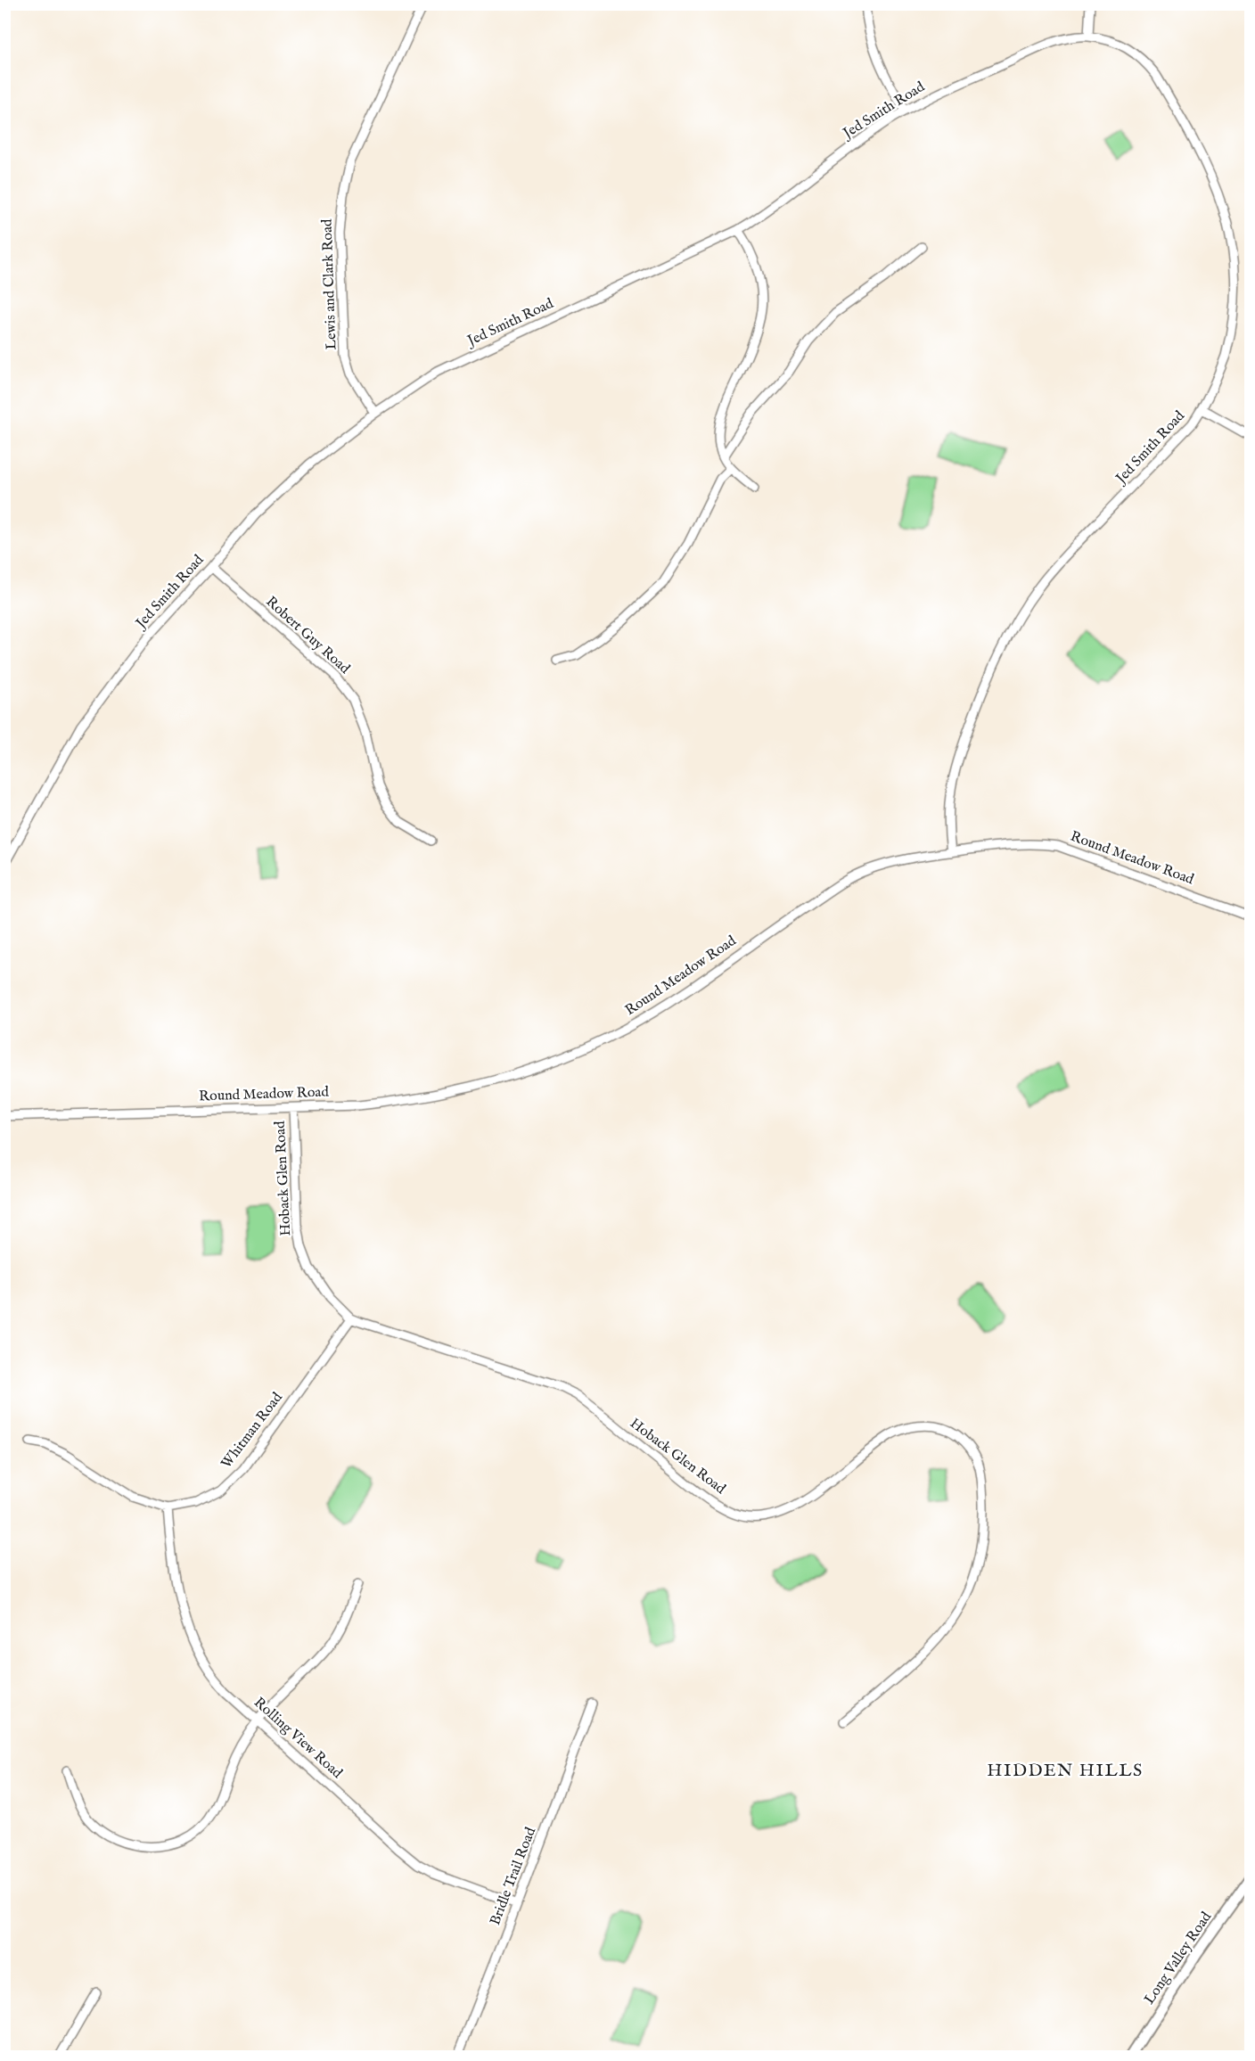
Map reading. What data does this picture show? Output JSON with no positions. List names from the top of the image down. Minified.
{"streets":{"street":["Jed Smith Road","Lewis and Clark Road","Robert Guy Road","Round Meadow Road","Hoback Glen Road","Whitman Road","Rolling View Road","Bridle Trail Road","Long Valley Road"]},"crossings":[["Jed Smith Road","Lewis and Clark Road"],["Jed Smith Road","Robert Guy Road"],["Jed Smith Road","Round Meadow Road"],["Round Meadow Road","Hoback Glen Road"],["Hoback Glen Road","Whitman Road"],["Whitman Road","Rolling View Road"],["Rolling View Road","Bridle Trail Road"]],"districts":["HIDDEN HILLS"]}
